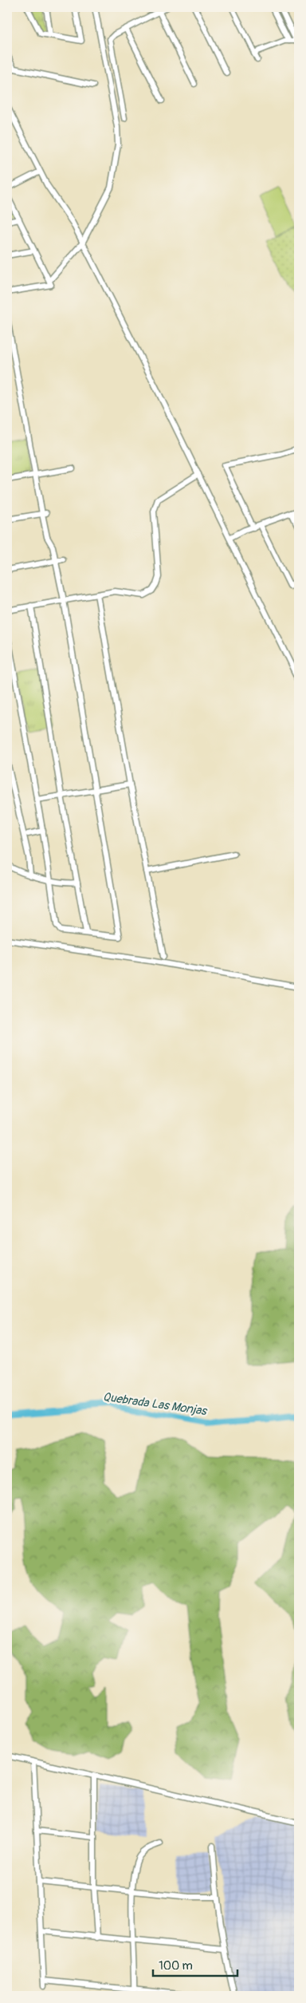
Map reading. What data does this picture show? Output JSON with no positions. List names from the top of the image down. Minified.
{"water":["Quebrada Las Monjas"],"scale_bar":"100 m"}
